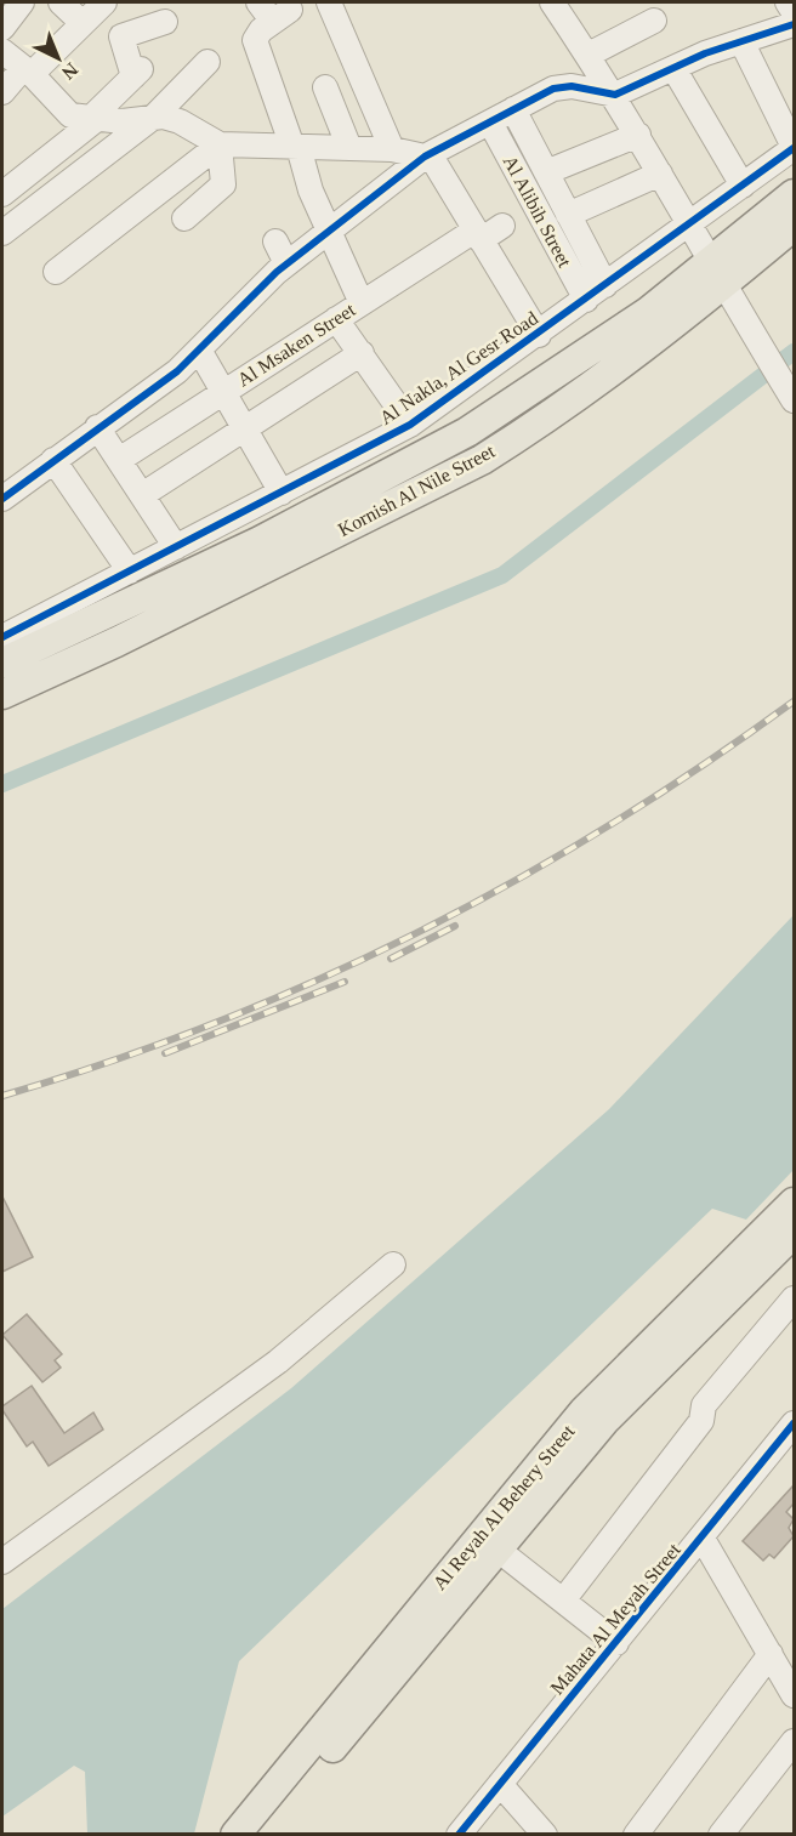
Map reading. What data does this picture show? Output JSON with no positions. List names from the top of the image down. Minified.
{"streets":{"main road":["Kornish Al Nile Street","Al Reyah Al Behery Street"],"street":["Al Alibih Street","Al Msaken Street","Al Nakla, Al Gesr Road","Mahata Al Meyah Street"]},"crossings":[["Al Alibih Street","Al Nakla, Al Gesr Road"]],"north":"bottom right"}
